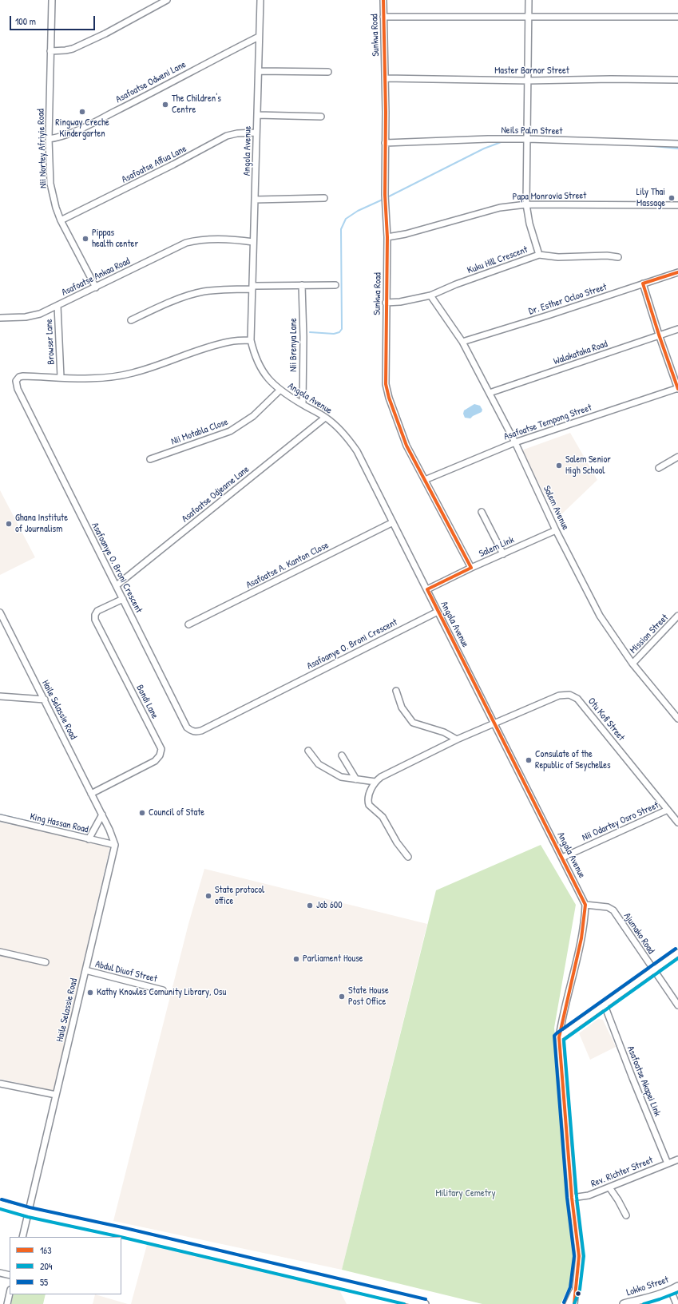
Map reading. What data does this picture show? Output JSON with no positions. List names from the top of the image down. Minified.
{"streets":{"main road":["Lokko Street"],"street":["Sunkwa Road","Master Barnor Street","Asafoatse Odweni Lane","Neils Palm Street","Nii Nortey Afriyie Road","Angola Avenue","Asafoatse Affua Lane","Papa Monrovia Street","Kuku Hill Crescent","Asafoatse Ankaa Road","Dr. Esther Ocloo Street","Browser Lane","Nii Brenya Lane","Walakataka Road","Asafoatse Tempong Street","Nii Motabla Close","Asafoatse Odjeame Lane","Salem Avenue","Salem Link","Asafoatse A. Kanton Close","Asafoanye O. Broni Crescent","Mission Street","Bondi Lane","Haile Selassie Road","Otu Kofi Street","Nii Odartey Osro Street","King Hassan Road","Ajumako Road","Abdul Diuof Street","Asafoatse Akapei Link","Rev. Richter Street"]},"crossings":[["Sunkwa Road","Master Barnor Street"],["Sunkwa Road","Neils Palm Street"],["Sunkwa Road","Papa Monrovia Street"],["Sunkwa Road","Kuku Hill Crescent"],["Sunkwa Road","Asafoatse Tempong Street"],["Sunkwa Road","Salem Link"],["Asafoatse Odweni Lane","Nii Nortey Afriyie Road"],["Asafoatse Odweni Lane","Angola Avenue"],["Nii Nortey Afriyie Road","Asafoatse Affua Lane"],["Nii Nortey Afriyie Road","Asafoatse Ankaa Road"],["Angola Avenue","Asafoatse Affua Lane"],["Angola Avenue","Asafoatse Ankaa Road"],["Angola Avenue","Nii Brenya Lane"],["Angola Avenue","Nii Motabla Close"],["Angola Avenue","Asafoatse Odjeame Lane"],["Angola Avenue","Salem Link"],["Angola Avenue","Asafoatse A. Kanton Close"],["Angola Avenue","Asafoanye O. Broni Crescent"],["Angola Avenue","Otu Kofi Street"],["Angola Avenue","Nii Odartey Osro Street"],["Angola Avenue","Ajumako Road"],["Angola Avenue","Rev. Richter Street"],["Kuku Hill Crescent","Salem Avenue"],["Asafoatse Ankaa Road","Browser Lane"],["Dr. Esther Ocloo Street","Salem Avenue"],["Browser Lane","Asafoanye O. Broni Crescent"],["Walakataka Road","Salem Avenue"],["Asafoatse Tempong Street","Salem Avenue"],["Asafoatse Odjeame Lane","Asafoanye O. Broni Crescent"],["Salem Avenue","Salem Link"],["Salem Avenue","Mission Street"],["Asafoanye O. Broni Crescent","Bondi Lane"],["Bondi Lane","Haile Selassie Road"],["Haile Selassie Road","King Hassan Road"],["Haile Selassie Road","Abdul Diuof Street"],["Otu Kofi Street","Nii Odartey Osro Street"],["Asafoatse Akapei Link","Rev. Richter Street"]],"parks":["Military Cemetry"],"places":["The Children's Centre","Ringway Creche Kindergarten","Lily Thai Massage","Pippas health center","Salem Senior High School","Ghana Institute of Journalism","Consulate of the Republic of Seychelles","Council of State","State protocol office","Job 600","Parliament House","Kathy Knowles Comunity Library, Osu","State House Post Office"],"lines":["transit line 163","transit line 55","transit line 204"],"legend":["163","204","55"],"scale_bar":"100 m"}
